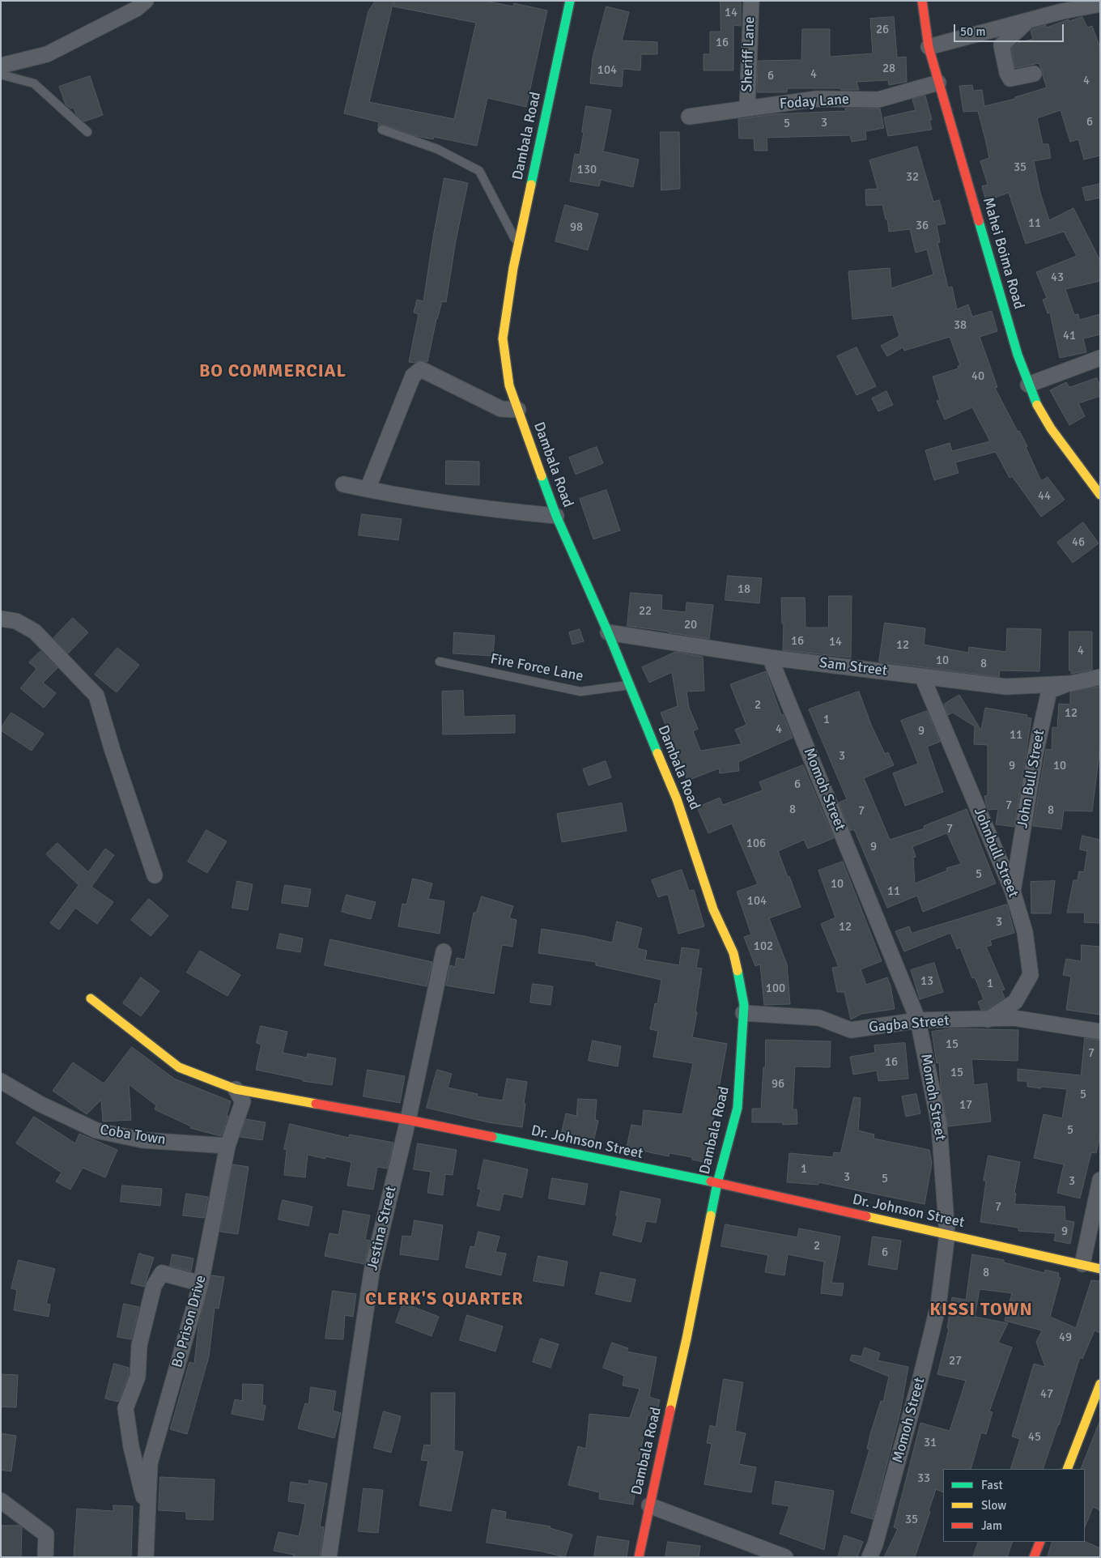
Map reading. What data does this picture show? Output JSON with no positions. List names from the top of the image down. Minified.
{"streets":{"street":["Sheriff Lane","Foday Lane","Dambala Road","Mahei Boima Road","Sam Street","John Bull Street","Momoh Street","Johnbull Street","Gagba Street","Coba Town","Dr. Johnson Street","Jestina Street","Bo Prison Drive"],"lane":["Fire Force Lane"]},"crossings":[["Sheriff Lane","Foday Lane"],["Foday Lane","Mahei Boima Road"],["Dambala Road","Sam Street"],["Dambala Road","Fire Force Lane"],["Dambala Road","Gagba Street"],["Dambala Road","Dr. Johnson Street"],["Sam Street","John Bull Street"],["Sam Street","Momoh Street"],["Sam Street","Johnbull Street"],["John Bull Street","Johnbull Street"],["Momoh Street","Gagba Street"],["Momoh Street","Dr. Johnson Street"],["Johnbull Street","Gagba Street"],["Coba Town","Bo Prison Drive"],["Dr. Johnson Street","Jestina Street"],["Dr. Johnson Street","Bo Prison Drive"]],"districts":["BO COMMERCIAL","CLERK'S QUARTER","KISSI TOWN"],"house_numbers":["14","26","16","28","104","4","6","4","6","3","5","35","130","32","11","36","98","43","38","41","40","44","46","18","22","20","16","14","12","4","10","8","2","12","1","4","9","11","3","9","10","6","7","8","8","7","7","106","9","5","10","11","104","3","12","102","13","1","100","15","7","16","15","96","5","17","5","1","3","5","3","7","9","2","6","8","49","27","47","45","31","33","35"],"legend":["Fast","Slow","Jam"],"scale_bar":"50 m"}
